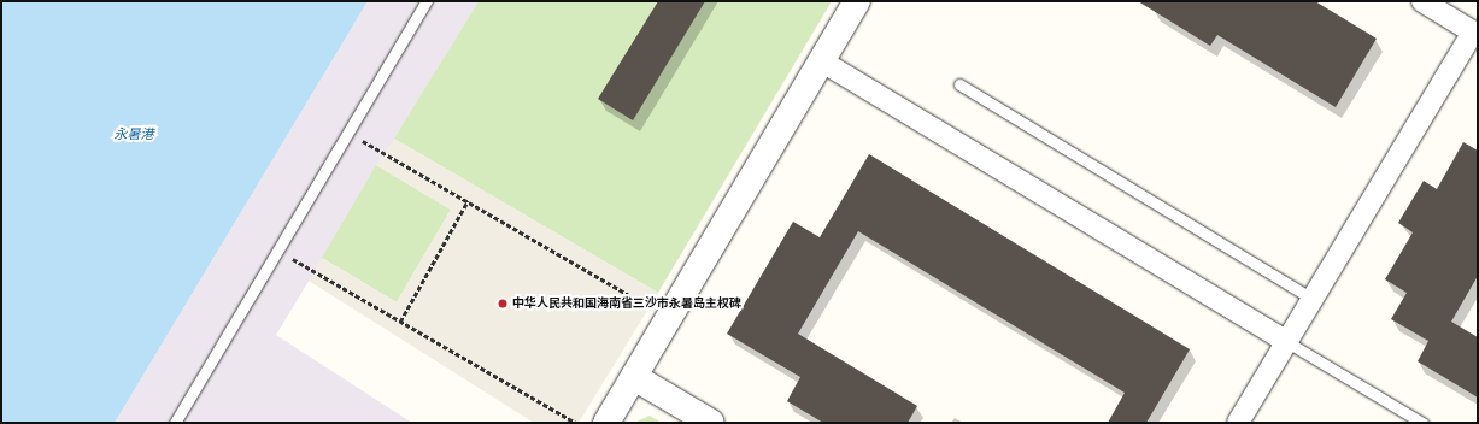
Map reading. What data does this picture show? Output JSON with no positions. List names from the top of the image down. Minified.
{"water":["永暑港"],"places":["中华人民共和国海南省三沙市永暑岛主权碑"]}
